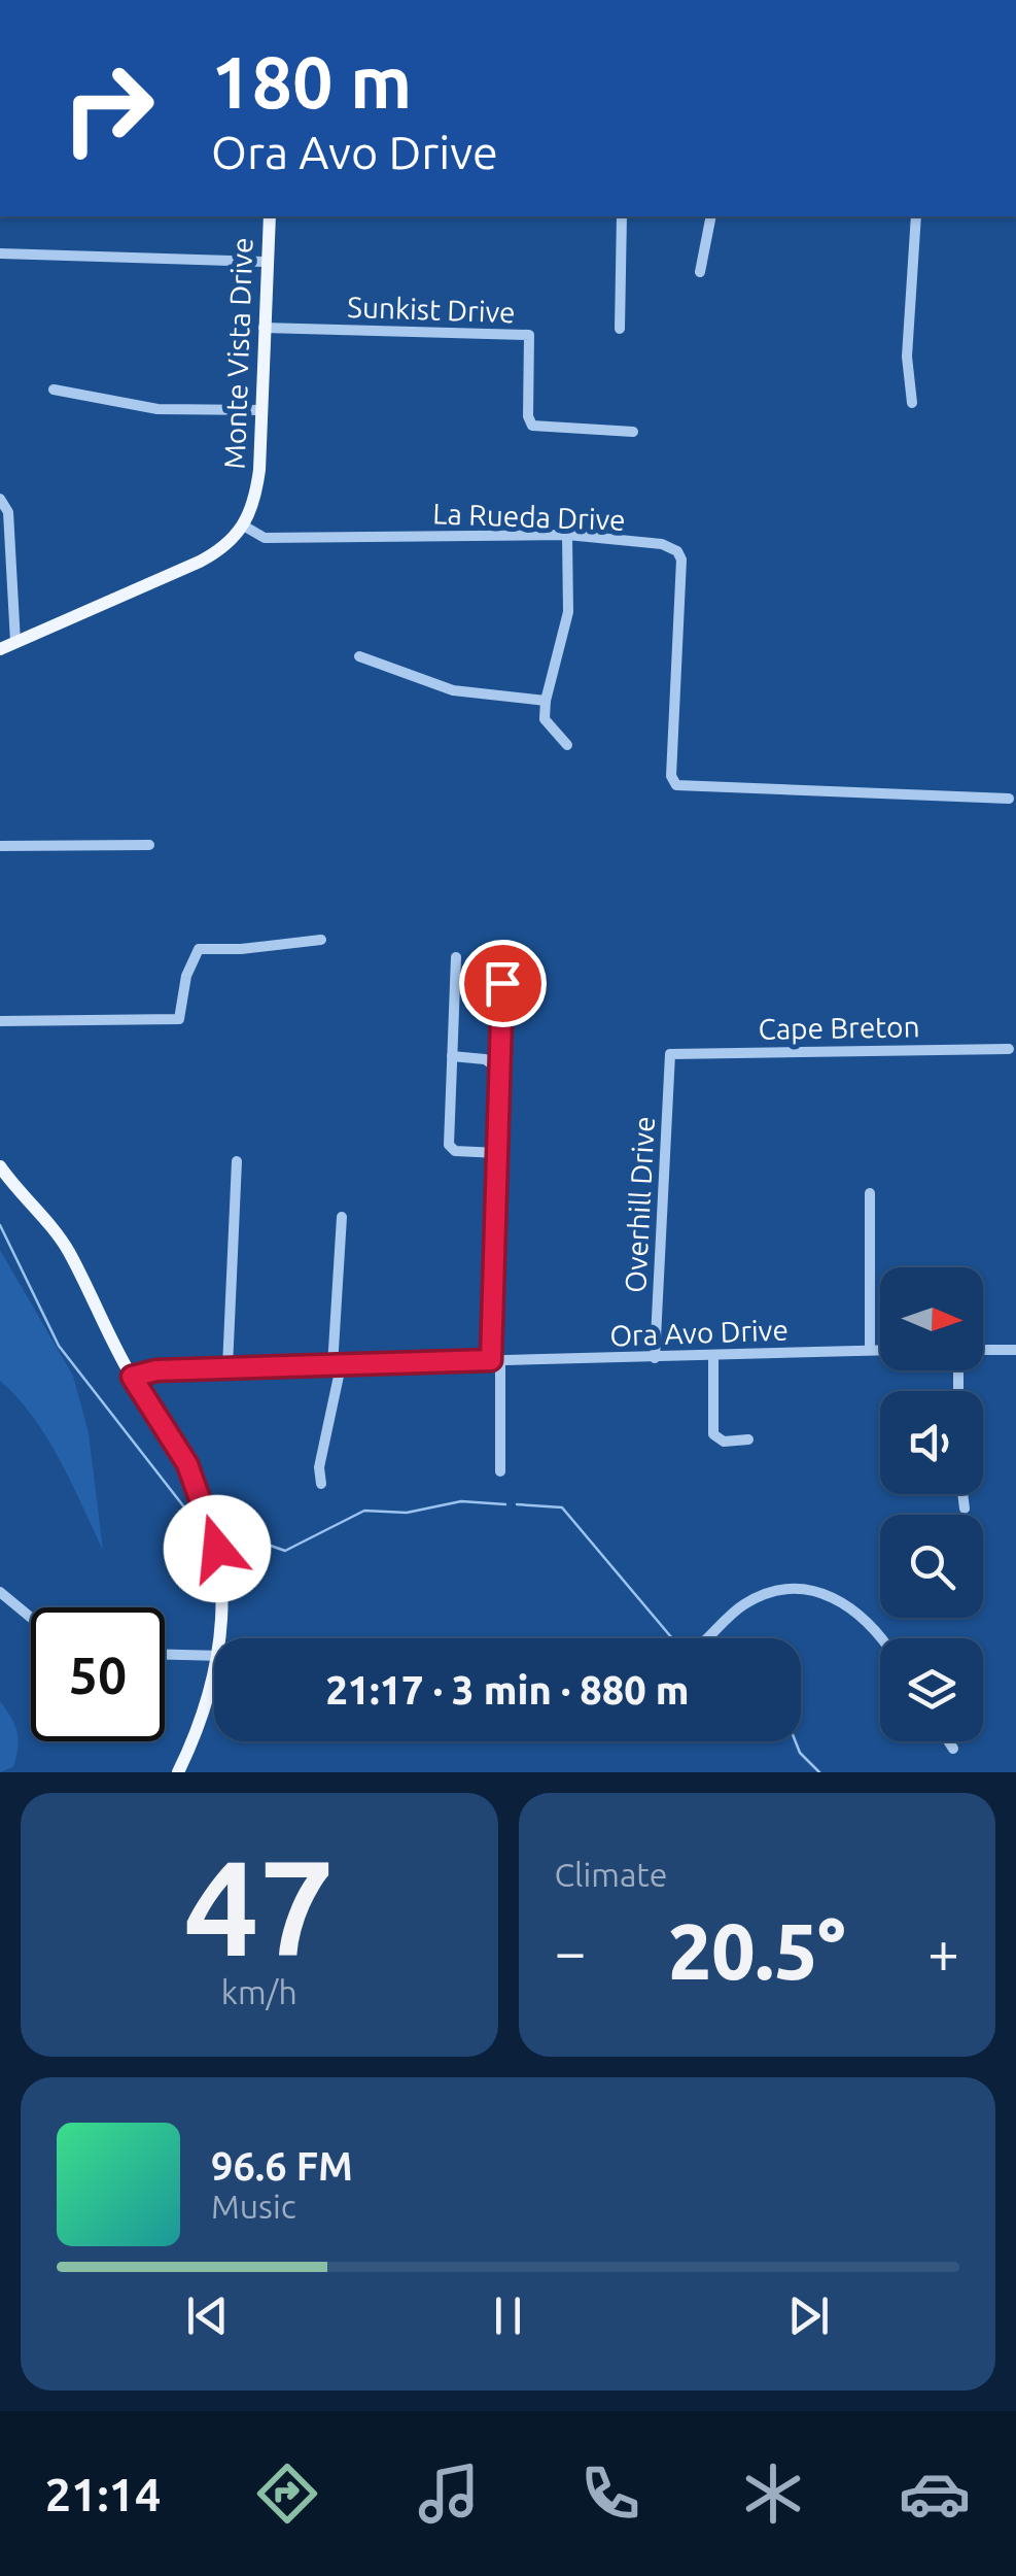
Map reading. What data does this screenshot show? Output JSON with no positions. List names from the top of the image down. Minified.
{"streets":{"main road":["Monte Vista Drive"],"street":["Sunkist Drive","La Rueda Drive","Cape Breton","Overhill Drive","Ora Avo Drive"]},"crossings":[["Sunkist Drive","Monte Vista Drive"],["Monte Vista Drive","La Rueda Drive"],["Cape Breton","Overhill Drive"],["Overhill Drive","Ora Avo Drive"]],"north":"right","page":{"turn":["180 m","Ora Avo Drive"],"limit":"50","trip":"21:17 · 3 min · 880 m","tile":[["47","km/h"],"Climate"],"heat":["−","20.5°","+"],"song":["96.6 FM","Music"],"tabs":"21:14"}}
